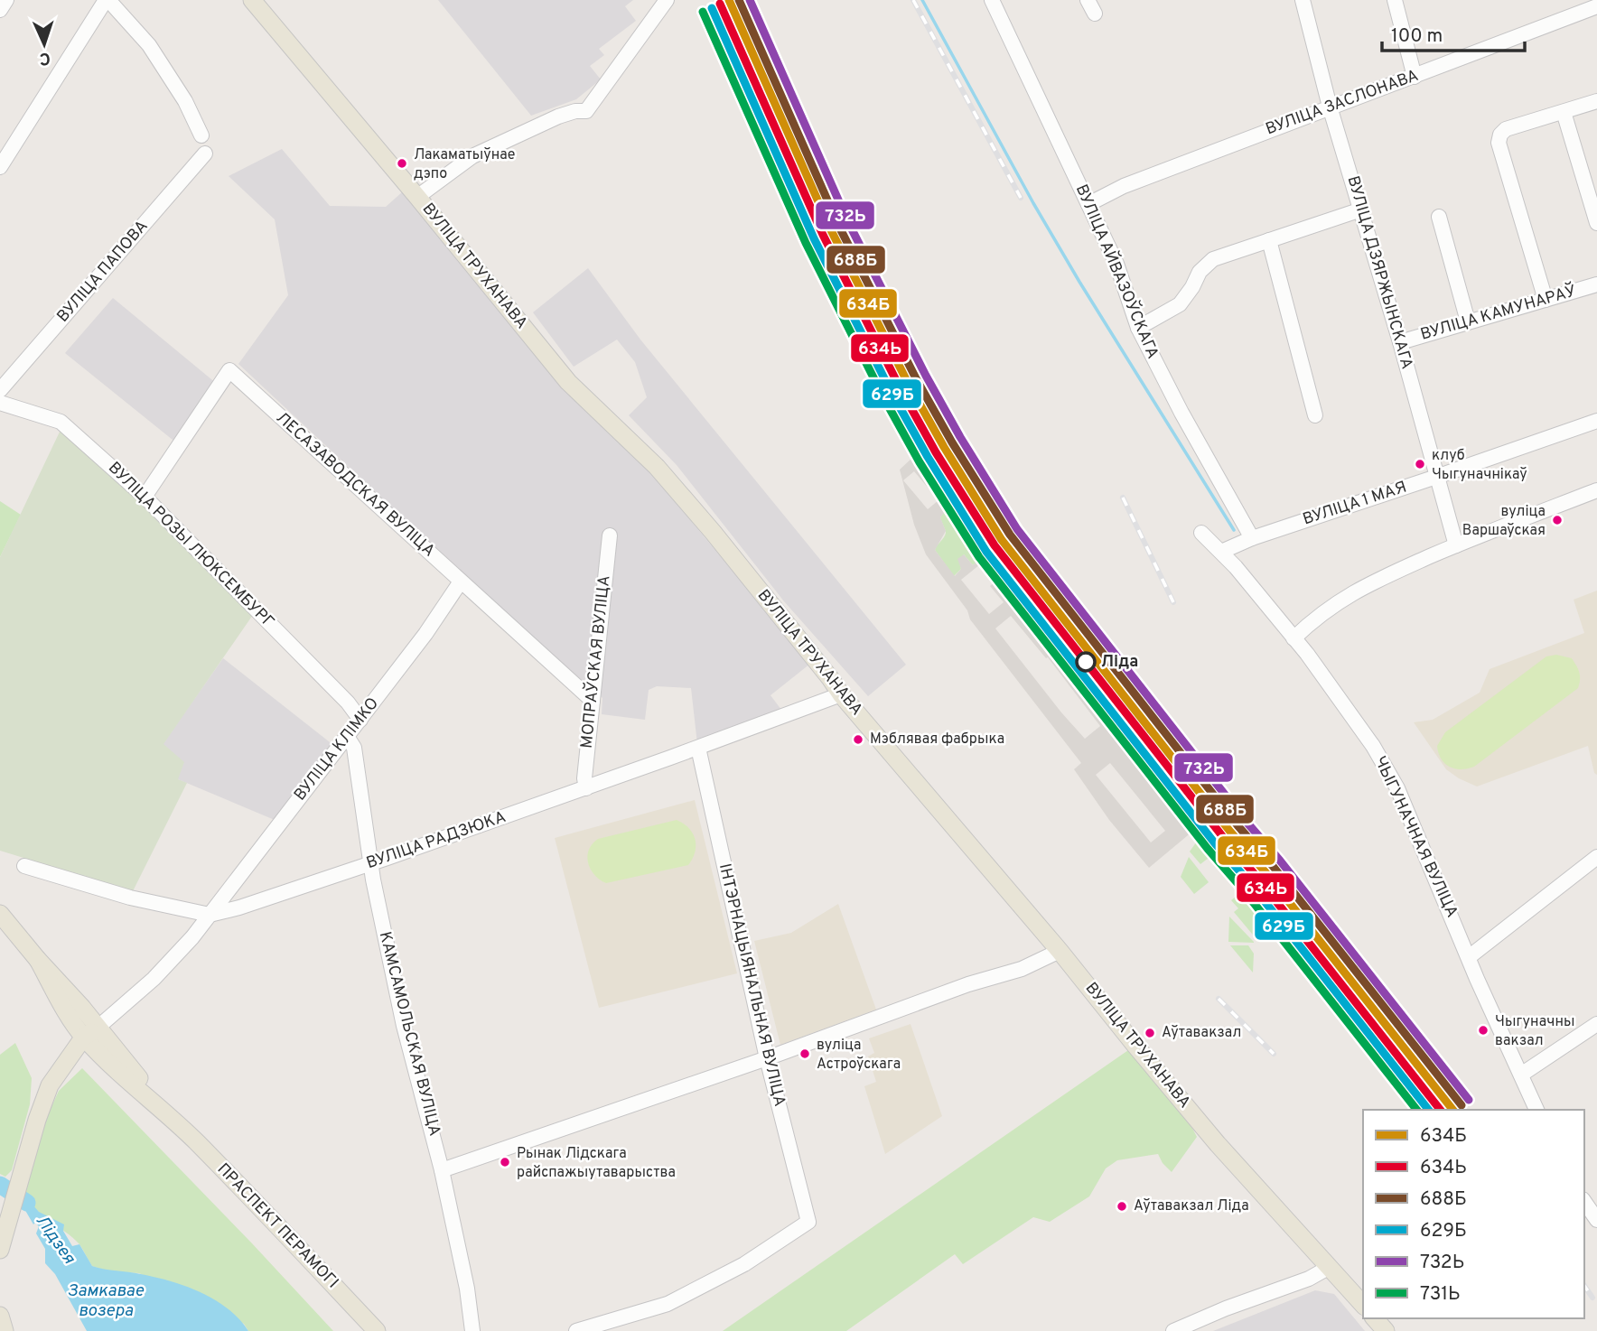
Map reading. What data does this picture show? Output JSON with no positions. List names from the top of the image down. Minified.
{"streets":{"main road":["ВУЛІЦА ТРУХАНАВА","ПРАСПЕКТ ПЕРАМОГІ"],"street":["ВУЛІЦА ЗАСЛОНАВА","ВУЛІЦА ПАПОВА","ВУЛІЦА АЙВАЗОЎСКАГА","ВУЛІЦА ДЗЯРЖЫНСКАГА","ВУЛІЦА КАМУНАРАЎ","ЛЕСАЗАВОДСКАЯ ВУЛІЦА","ВУЛІЦА 1 МАЯ","ВУЛІЦА РОЗЫ ЛЮКСЕМБУРГ","МОПРАЎСКАЯ ВУЛІЦА","ВУЛІЦА КЛІМКО","ЧЫГУНАЧНАЯ ВУЛІЦА","ВУЛІЦА РАДЗЮКА","ІНТЭРНАЦЫЯНАЛЬНАЯ ВУЛІЦА","КАМСАМОЛЬСКАЯ ВУЛІЦА"]},"crossings":[["ВУЛІЦА ЗАСЛОНАВА","ВУЛІЦА АЙВАЗОЎСКАГА"],["ВУЛІЦА ЗАСЛОНАВА","ВУЛІЦА ДЗЯРЖЫНСКАГА"],["ВУЛІЦА ТРУХАНАВА","ВУЛІЦА РАДЗЮКА"],["ВУЛІЦА АЙВАЗОЎСКАГА","ВУЛІЦА 1 МАЯ"],["ВУЛІЦА ДЗЯРЖЫНСКАГА","ВУЛІЦА КАМУНАРАЎ"],["ВУЛІЦА ДЗЯРЖЫНСКАГА","ВУЛІЦА 1 МАЯ"],["ЛЕСАЗАВОДСКАЯ ВУЛІЦА","ВУЛІЦА РОЗЫ ЛЮКСЕМБУРГ"],["ЛЕСАЗАВОДСКАЯ ВУЛІЦА","МОПРАЎСКАЯ ВУЛІЦА"],["ЛЕСАЗАВОДСКАЯ ВУЛІЦА","ВУЛІЦА КЛІМКО"],["ВУЛІЦА 1 МАЯ","ЧЫГУНАЧНАЯ ВУЛІЦА"],["ВУЛІЦА РОЗЫ ЛЮКСЕМБУРГ","ВУЛІЦА КЛІМКО"],["МОПРАЎСКАЯ ВУЛІЦА","ВУЛІЦА РАДЗЮКА"],["ВУЛІЦА КЛІМКО","ВУЛІЦА РАДЗЮКА"],["ВУЛІЦА КЛІМКО","КАМСАМОЛЬСКАЯ ВУЛІЦА"],["ВУЛІЦА КЛІМКО","ПРАСПЕКТ ПЕРАМОГІ"],["ВУЛІЦА РАДЗЮКА","ІНТЭРНАЦЫЯНАЛЬНАЯ ВУЛІЦА"],["ВУЛІЦА РАДЗЮКА","КАМСАМОЛЬСКАЯ ВУЛІЦА"]],"water":["Лідзея","Замкавае возера"],"places":["Лакаматыўнае дэпо","клуб Чыгуначнікаў","вуліца Варшаўская","Ліда","Мэблявая фабрыка","Чыгуначны вакзал","Аўтавакзал","вуліца Астроўскага","Рынак Лідскага райспажыутаварыства","Аўтавакзал Ліда"],"lines":["transit line 634Б","transit line 688Б","transit line 732Ь","transit line 634Ь","transit line 629Б","transit line 731Ь"],"legend":["634Б","634Ь","688Б","629Б","732Ь","731Ь"],"scale_bar":"100 m","north":"bottom"}
